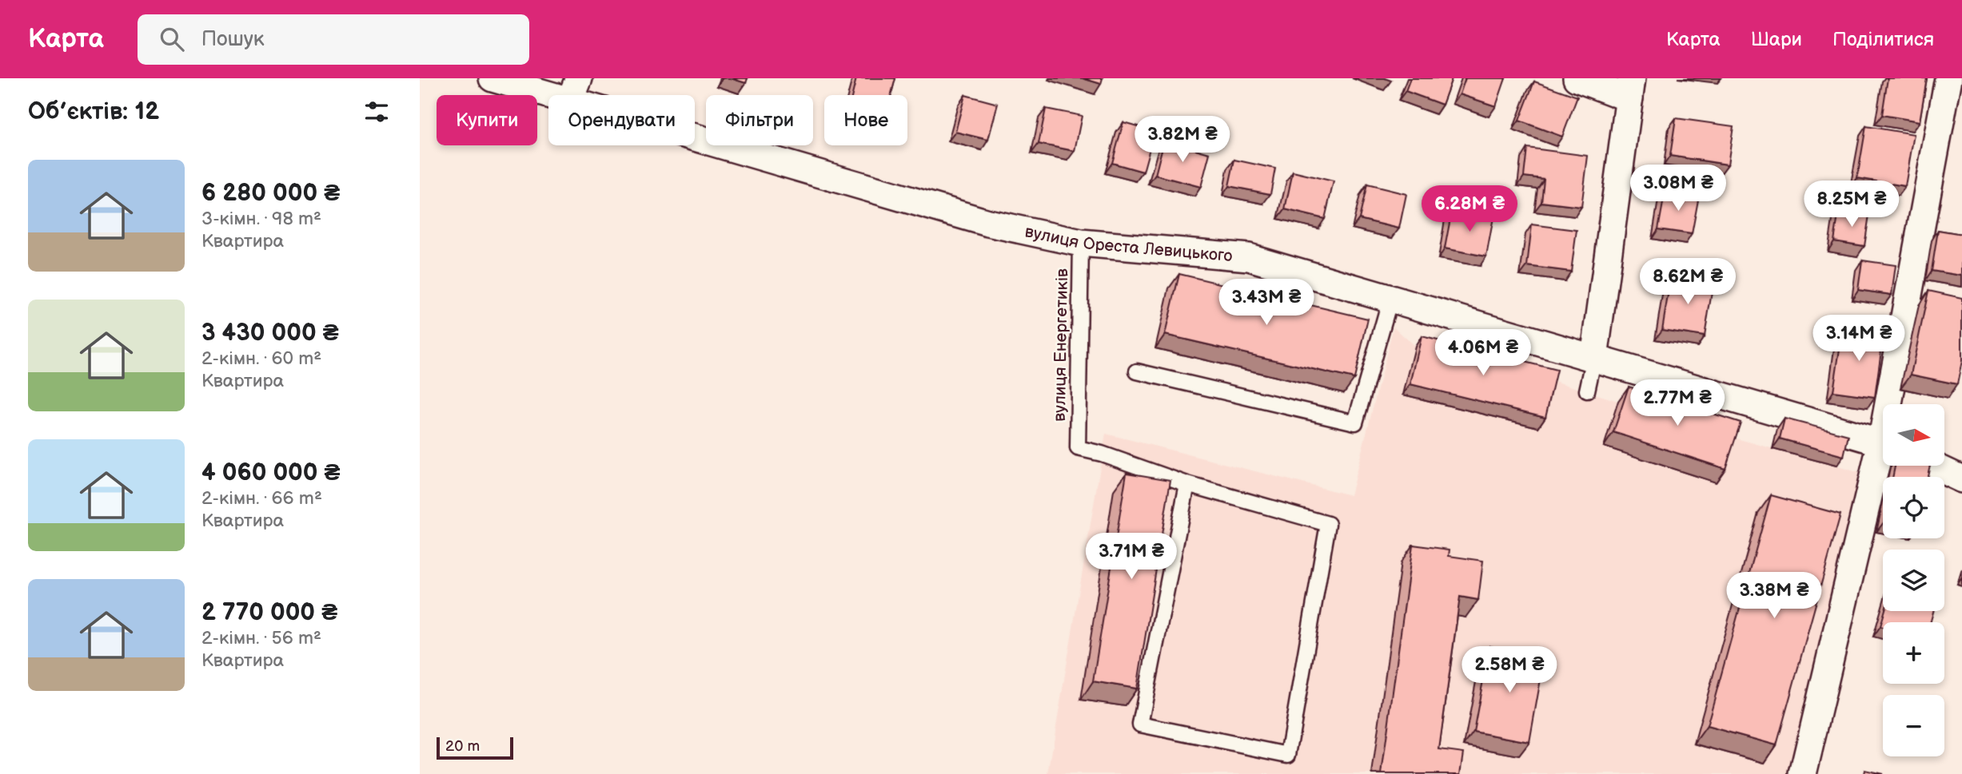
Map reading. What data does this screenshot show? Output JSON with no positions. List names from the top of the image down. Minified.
{"streets":{"street":["вулиця Ореста Левицького"],"lane":["вулиця Енергетиків"]},"crossings":[["вулиця Ореста Левицького","вулиця Енергетиків"]],"scale_bar":"20 m","north":"right","page":{"header":"Карта","search":"Пошук","nav":["Карта","Шари","Поділитися"],"heading":"Об’єктів: 12","chip":["Купити","Орендувати","Фільтри","Нове"],"price":["3.82M ₴","3.08M ₴","8.25M ₴","6.28M ₴","8.62M ₴","3.43M ₴","3.14M ₴","4.06M ₴","2.77M ₴","3.71M ₴","3.38M ₴","2.58M ₴"],"list":[{"name":"6 280 000 ₴","note":"3-кімн. · 98 m² · Квартира"},{"name":"3 430 000 ₴","note":"2-кімн. · 60 m² · Квартира"},{"name":"4 060 000 ₴","note":"2-кімн. · 66 m² · Квартира"},{"name":"2 770 000 ₴","note":"2-кімн. · 56 m² · Квартира"}],"map_buttons":["+","−"],"scale":"20 m"}}
